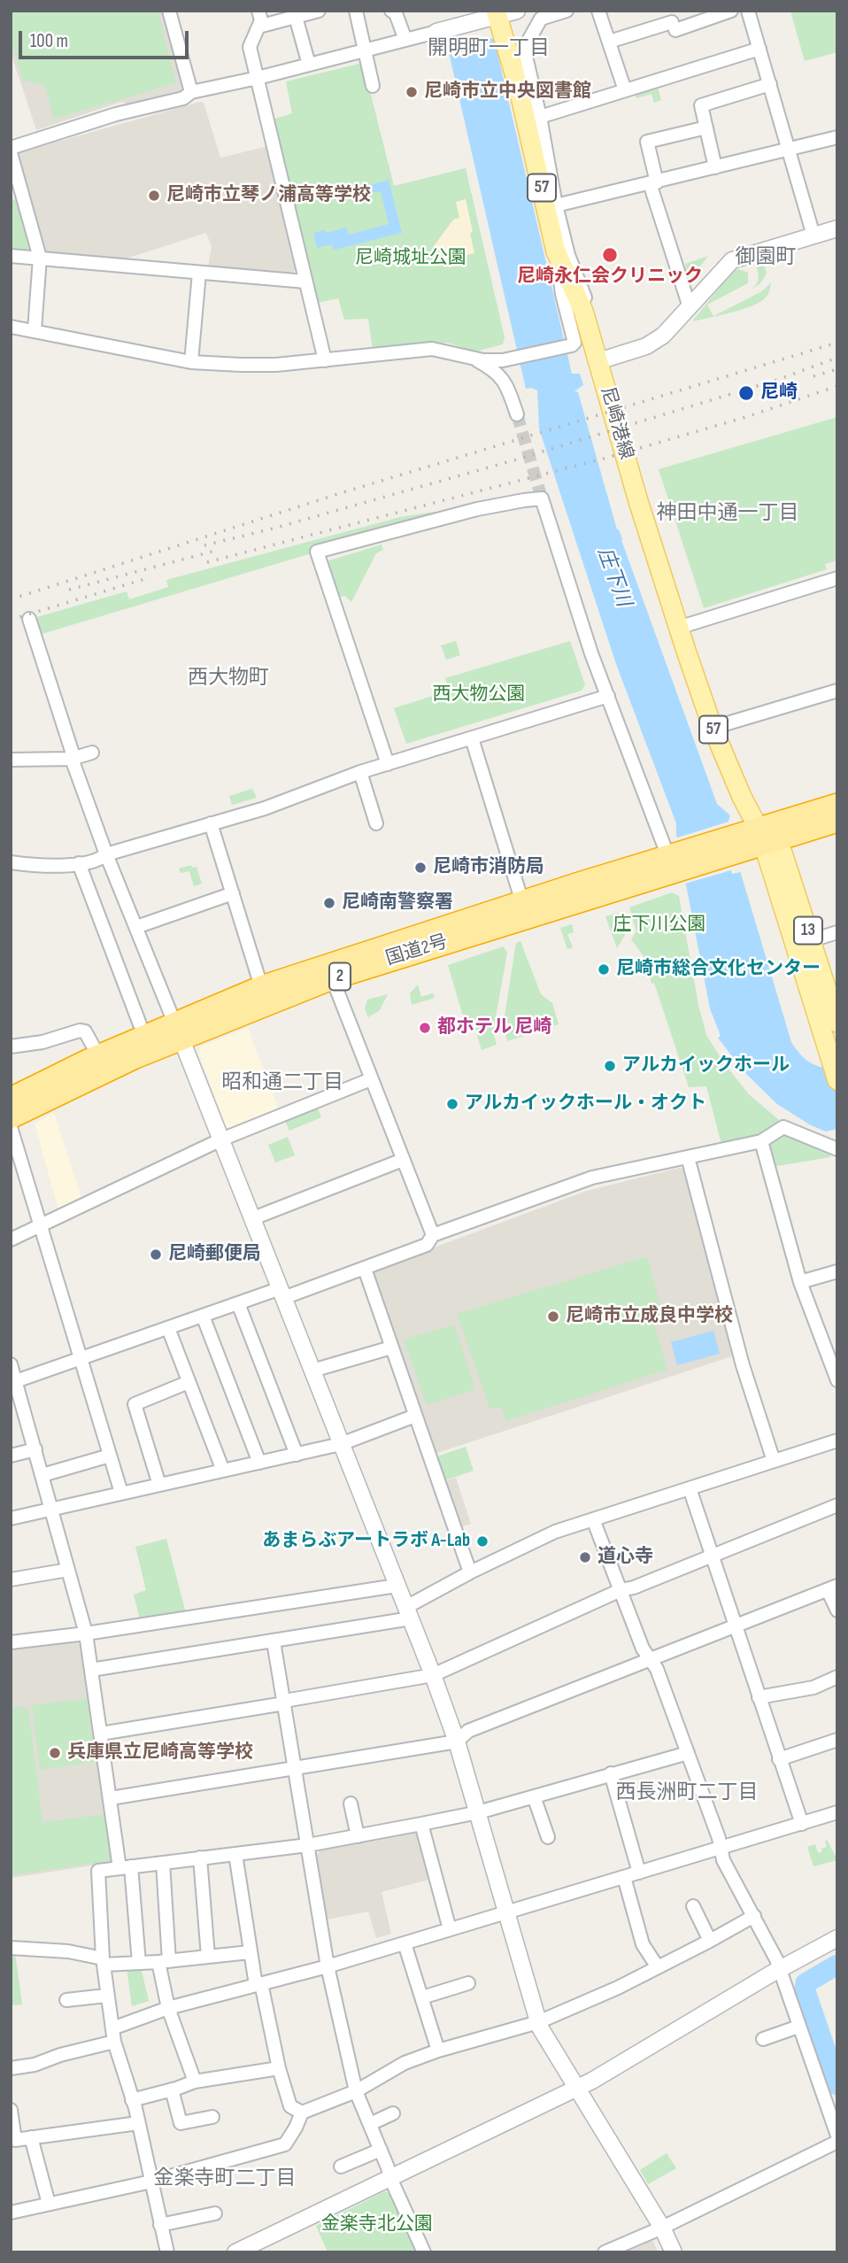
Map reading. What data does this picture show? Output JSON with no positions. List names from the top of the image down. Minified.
{"streets":{"highway":["国道2号","2"],"main road":["57","尼崎港線","13"]},"crossings":[["尼崎港線","13"],["尼崎港線","国道2号"],["13","国道2号"]],"districts":["開明町一丁目","御園町","神田中通一丁目","西大物町","昭和通二丁目","西長洲町二丁目","金楽寺町二丁目"],"water":["庄下川"],"parks":["尼崎城址公園","西大物公園","庄下川公園","金楽寺北公園"],"places":["尼崎市立中央図書館","尼崎市立琴ノ浦高等学校","尼崎永仁会クリニック","尼崎","尼崎市消防局","尼崎南警察署","尼崎市総合文化センター","都ホテル 尼崎","アルカイックホール","アルカイックホール・オクト","尼崎郵便局","尼崎市立成良中学校","あまらぶアートラボ A-Lab","道心寺","兵庫県立尼崎高等学校"],"scale_bar":"100 m"}
